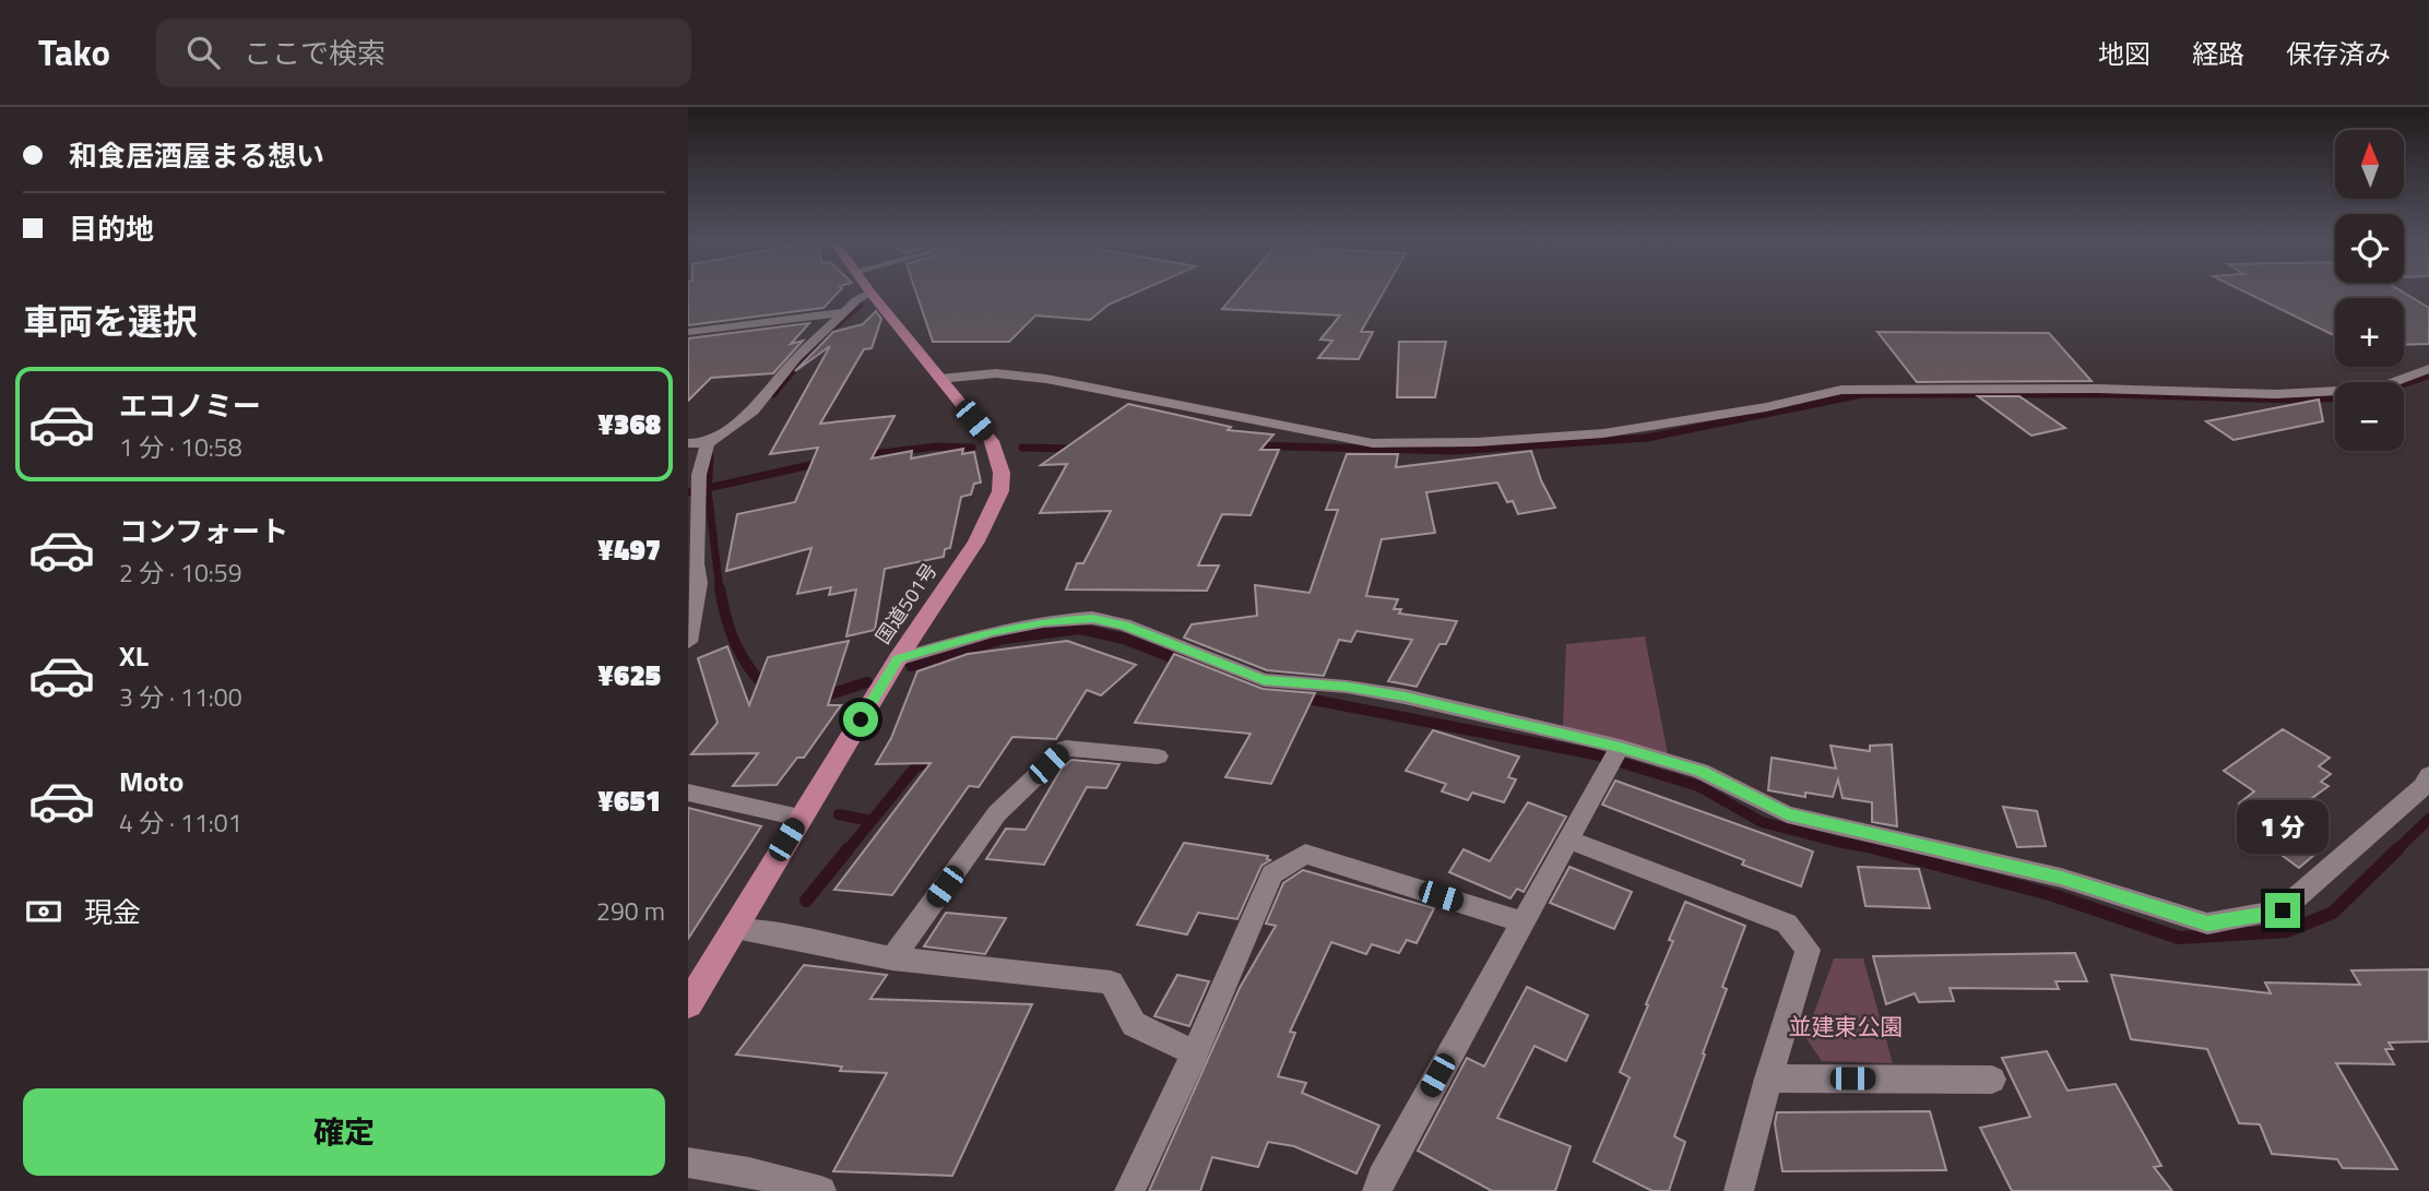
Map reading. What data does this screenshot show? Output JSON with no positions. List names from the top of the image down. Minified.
{"streets":{"highway":["国道501号"]},"parks":["並建東公園"],"north":"top","page":{"header":"Tako","search":"ここで検索","nav":["地図","経路","保存済み"],"banner":["和食居酒屋まる想い","目的地"],"map_buttons":["+","−"],"heading":"車両を選択","list":[{"name":"エコノミー","note":"1 分 · 10:58","value":"¥368"},{"name":"コンフォート","note":"2 分 · 10:59","value":"¥497"},{"name":"XL","note":"3 分 · 11:00","value":"¥625"},{"name":"Moto","note":"4 分 · 11:01","value":"¥651"}],"bubble":"1 分","pay":["現金","290 m"],"buttons":"確定"}}
